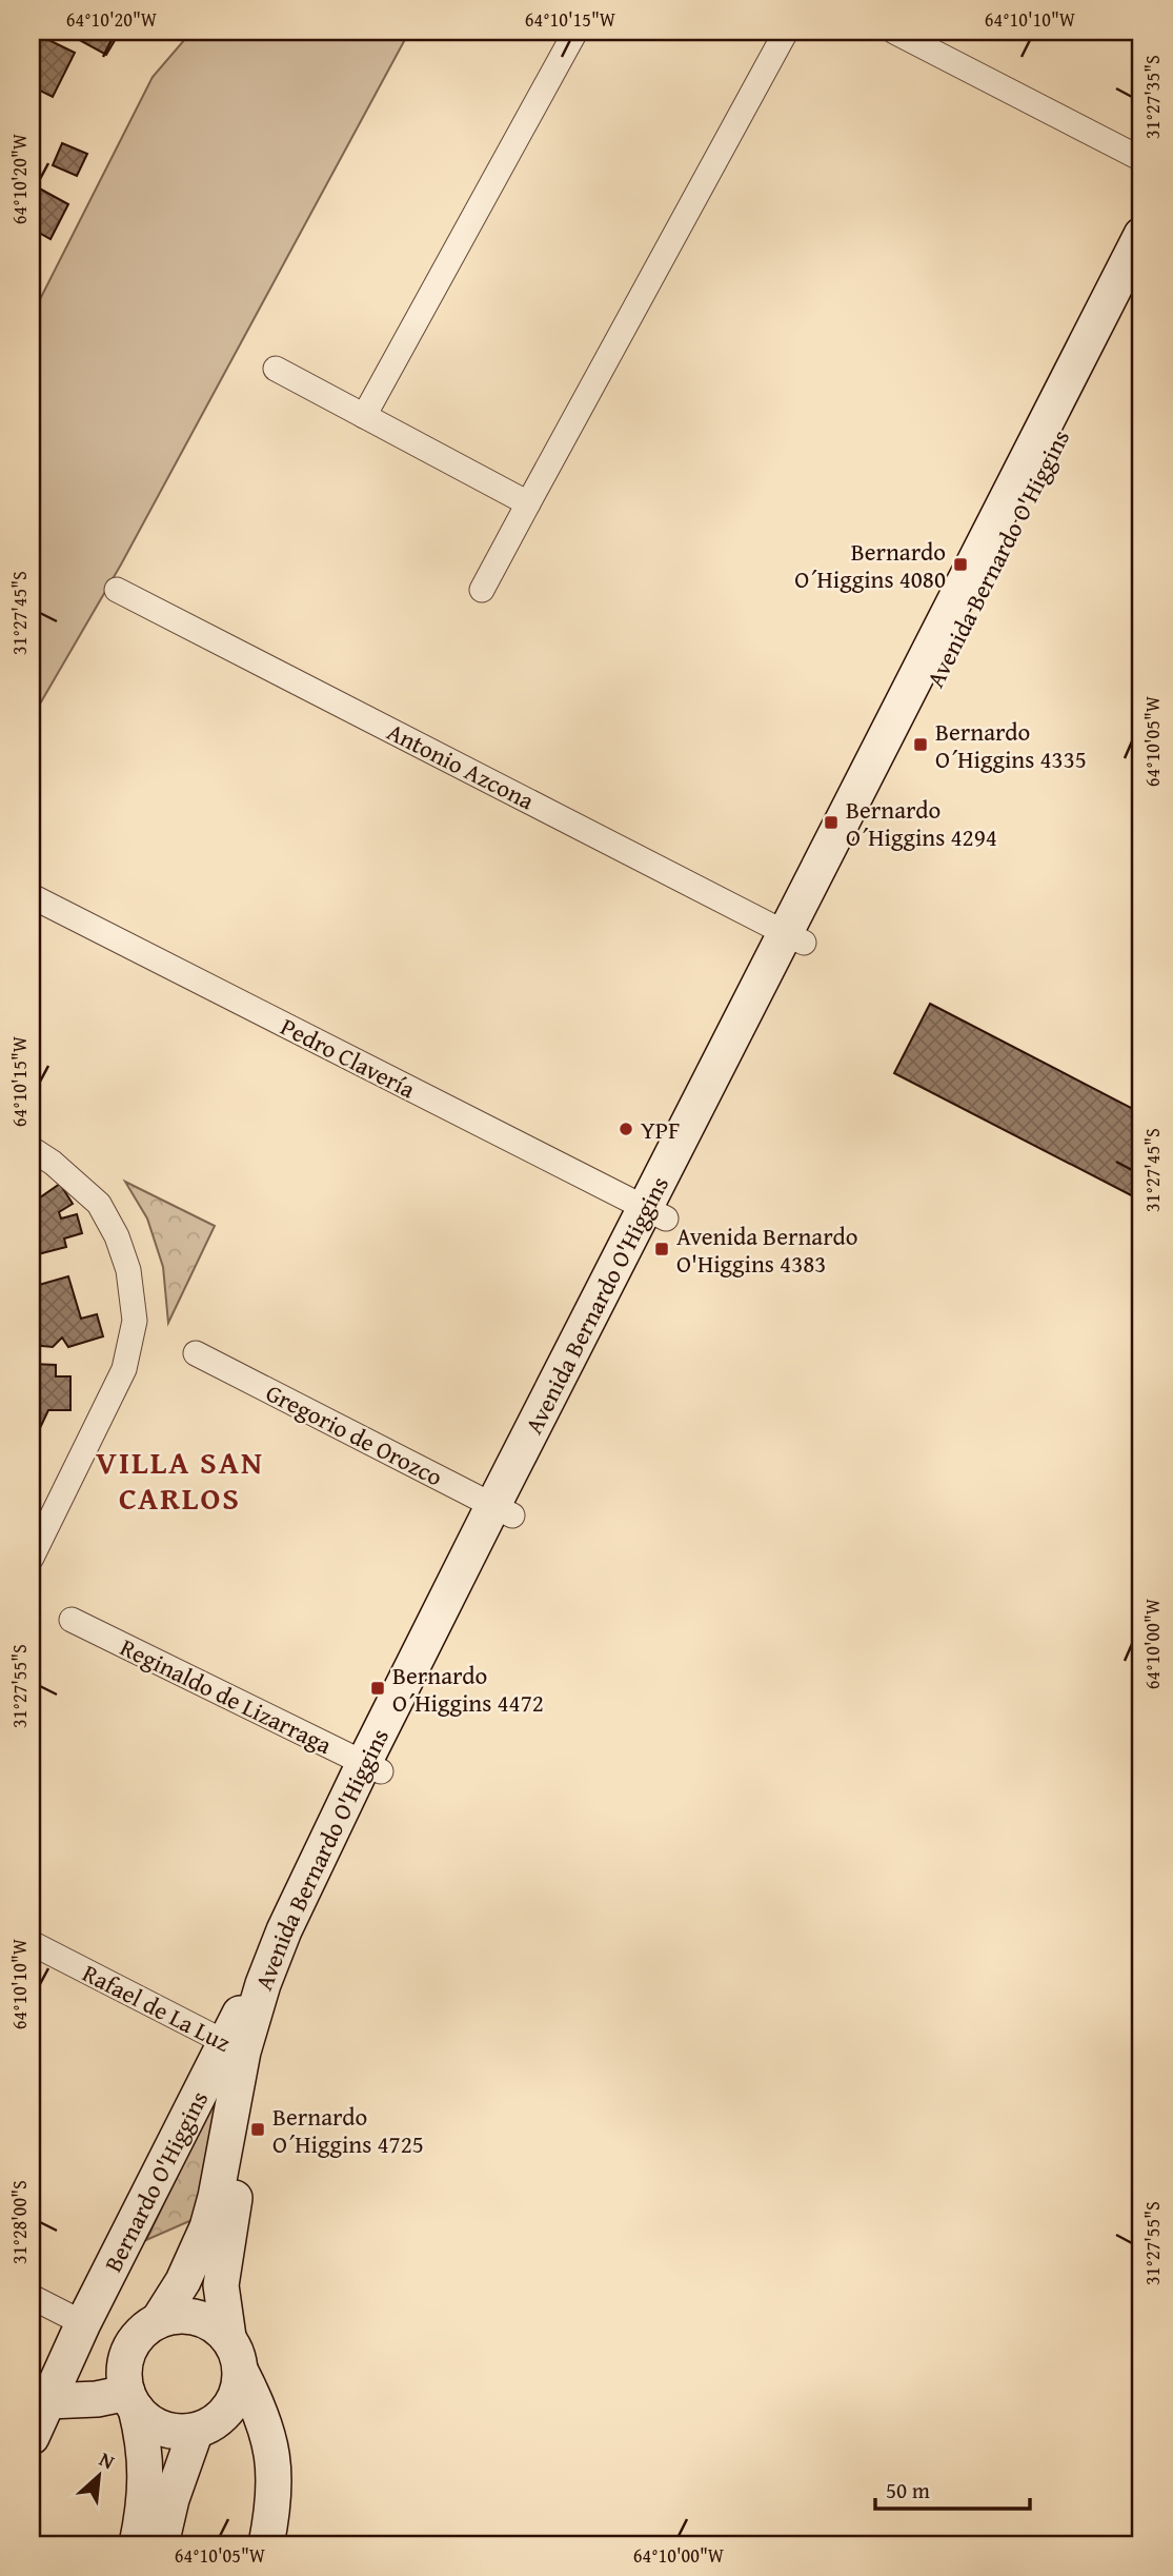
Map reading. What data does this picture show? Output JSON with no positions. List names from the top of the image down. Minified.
{"streets":{"main road":["Avenida Bernardo O'Higgins","Bernardo O'Higgins"],"street":["Antonio Azcona","Pedro Clavería","Gregorio de Orozco","Reginaldo de Lizarraga","Rafael de La Luz"]},"crossings":[["Avenida Bernardo O'Higgins","Antonio Azcona"],["Avenida Bernardo O'Higgins","Pedro Clavería"],["Avenida Bernardo O'Higgins","Gregorio de Orozco"],["Avenida Bernardo O'Higgins","Reginaldo de Lizarraga"],["Avenida Bernardo O'Higgins","Bernardo O'Higgins"],["Rafael de La Luz","Bernardo O'Higgins"]],"districts":["VILLA SAN CARLOS"],"places":{"transit":["Bernardo O´Higgins 4080","Bernardo O´Higgins 4335","Bernardo O´Higgins 4294","Avenida Bernardo O'Higgins 4383","Bernardo O´Higgins 4472","Bernardo O´Higgins 4725"],"other":["YPF"]},"scale_bar":"50 m","north":"top right","coordinates":["64°10'20\"W","64°10'15\"W","64°10'10\"W","31°27'35\"S","31°27'45\"S","64°10'05\"W","64°10'00\"W","31°27'55\"S","31°28'00\"S"]}
